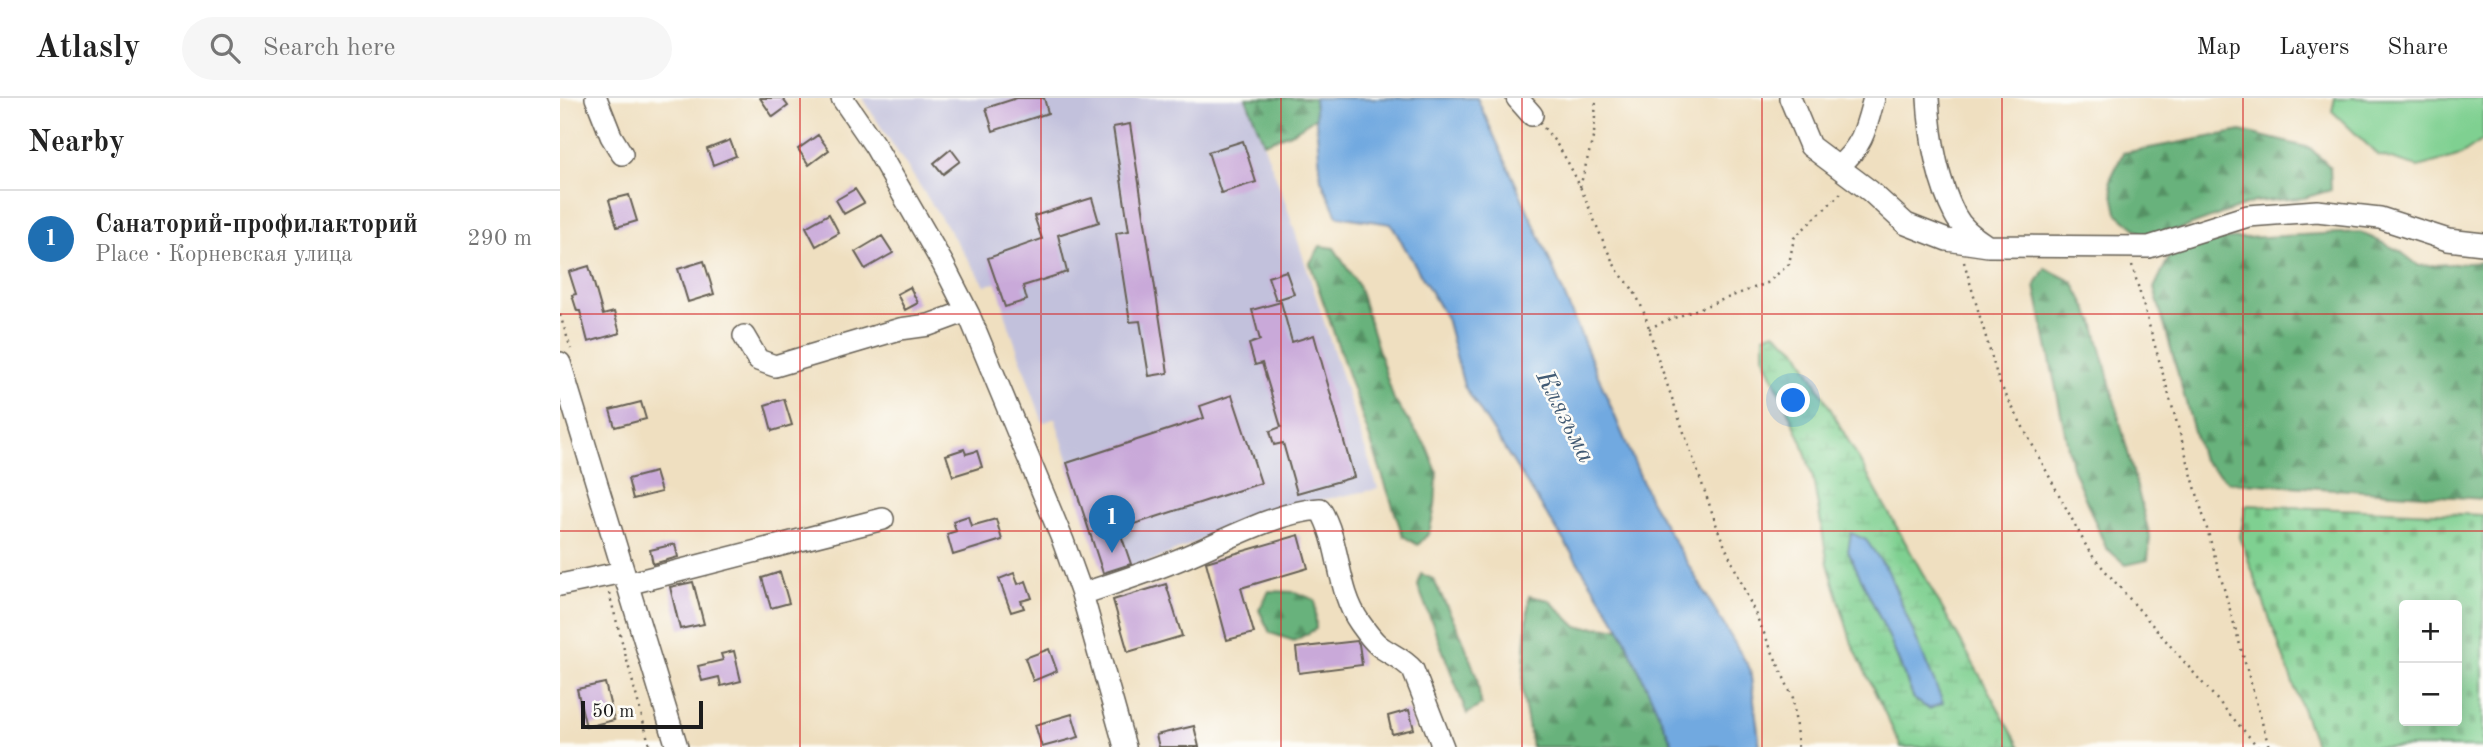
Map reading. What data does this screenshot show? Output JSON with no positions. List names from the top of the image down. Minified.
{"water":["Клязьма"],"scale_bar":"50 m","page":{"header":"Atlasly","search":"Search here","nav":["Map","Layers","Share"],"heading":"Nearby","list":[{"mark":"1","name":"Санаторий-профилакторий","note":"Place · Корневская улица","value":"290 m"}],"pins":"1","map_buttons":["+","−"],"scale":"50 m"}}
